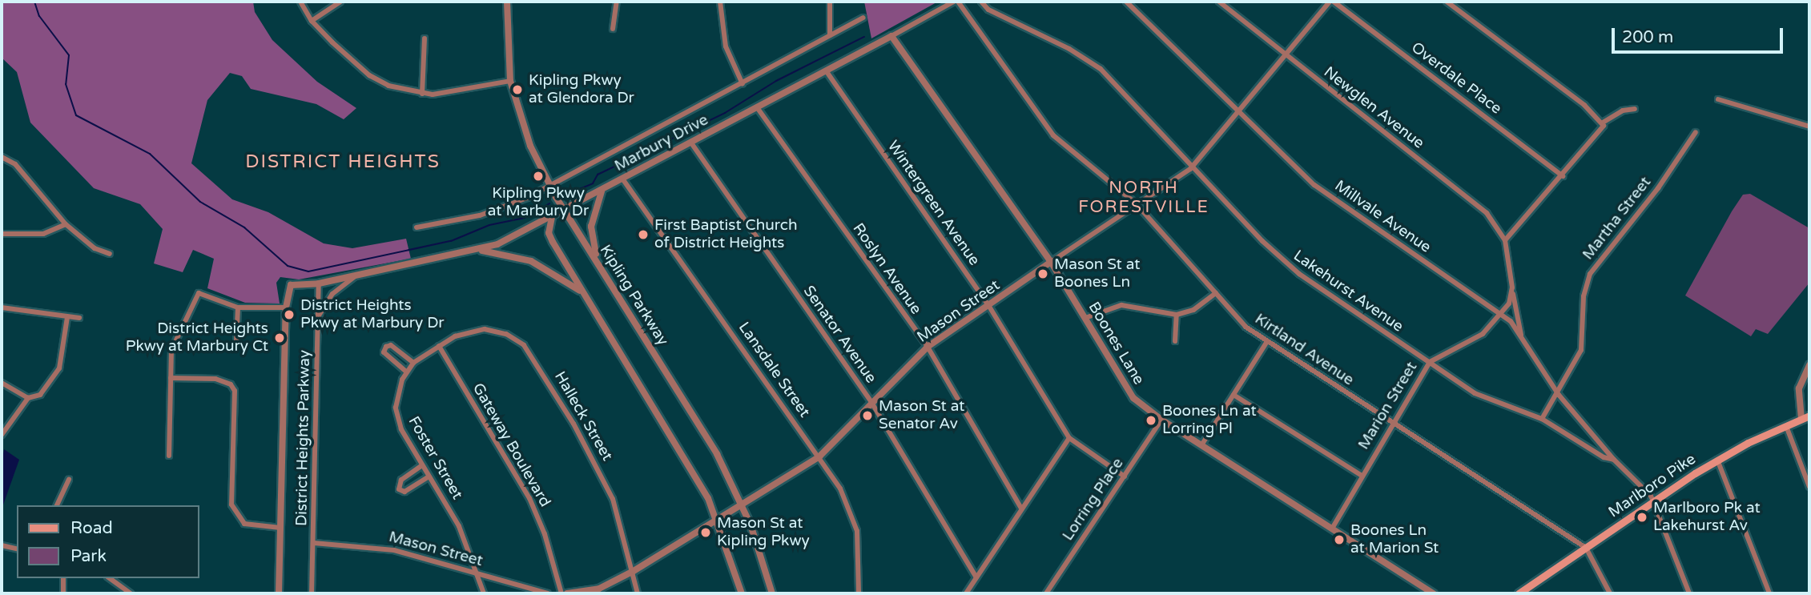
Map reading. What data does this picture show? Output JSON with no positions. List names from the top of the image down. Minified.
{"streets":{"main road":["Marlboro Pike"],"street":["Overdale Place","Newglen Avenue","Marbury Drive","Wintergreen Avenue","Millvale Avenue","Martha Street","Roslyn Avenue","Lakehurst Avenue","Kipling Parkway","Mason Street","Senator Avenue","Boones Lane","Kirtland Avenue","Lansdale Street","Marion Street","Halleck Street","District Heights Parkway","Gateway Boulevard","Foster Street","Lorring Place"]},"crossings":[["Overdale Place","Mason Street"],["Newglen Avenue","Mason Street"],["Marbury Drive","Wintergreen Avenue"],["Marbury Drive","Roslyn Avenue"],["Marbury Drive","Kipling Parkway"],["Marbury Drive","Senator Avenue"],["Marbury Drive","Boones Lane"],["Marbury Drive","Kirtland Avenue"],["Marbury Drive","Lansdale Street"],["Marbury Drive","District Heights Parkway"],["Wintergreen Avenue","Mason Street"],["Wintergreen Avenue","Lorring Place"],["Millvale Avenue","Martha Street"],["Millvale Avenue","Lakehurst Avenue"],["Millvale Avenue","Mason Street"],["Millvale Avenue","Marion Street"],["Martha Street","Lakehurst Avenue"],["Roslyn Avenue","Mason Street"],["Lakehurst Avenue","Mason Street"],["Lakehurst Avenue","Marion Street"],["Lakehurst Avenue","Marlboro Pike"],["Kipling Parkway","Mason Street"],["Mason Street","Senator Avenue"],["Mason Street","Boones Lane"],["Mason Street","Kirtland Avenue"],["Mason Street","Lansdale Street"],["Mason Street","Halleck Street"],["Mason Street","District Heights Parkway"],["Mason Street","Foster Street"],["Boones Lane","Marion Street"],["Boones Lane","Lorring Place"],["Kirtland Avenue","Marion Street"],["Kirtland Avenue","Marlboro Pike"],["Halleck Street","Gateway Boulevard"],["Halleck Street","Foster Street"],["Gateway Boulevard","Foster Street"]],"districts":["DISTRICT HEIGHTS","NORTH FORESTVILLE"],"places":["Kipling Pkwy at Glendora Dr","Kipling Pkwy at Marbury Dr","First Baptist Church of District Heights","Mason St at Boones Ln","District Heights Pkwy at Marbury Dr","District Heights Pkwy at Marbury Ct","Mason St at Senator Av","Boones Ln at Lorring Pl","Marlboro Pk at Lakehurst Av","Mason St at Kipling Pkwy","Boones Ln at Marion St"],"legend":["Road","Park"],"scale_bar":"200 m"}
